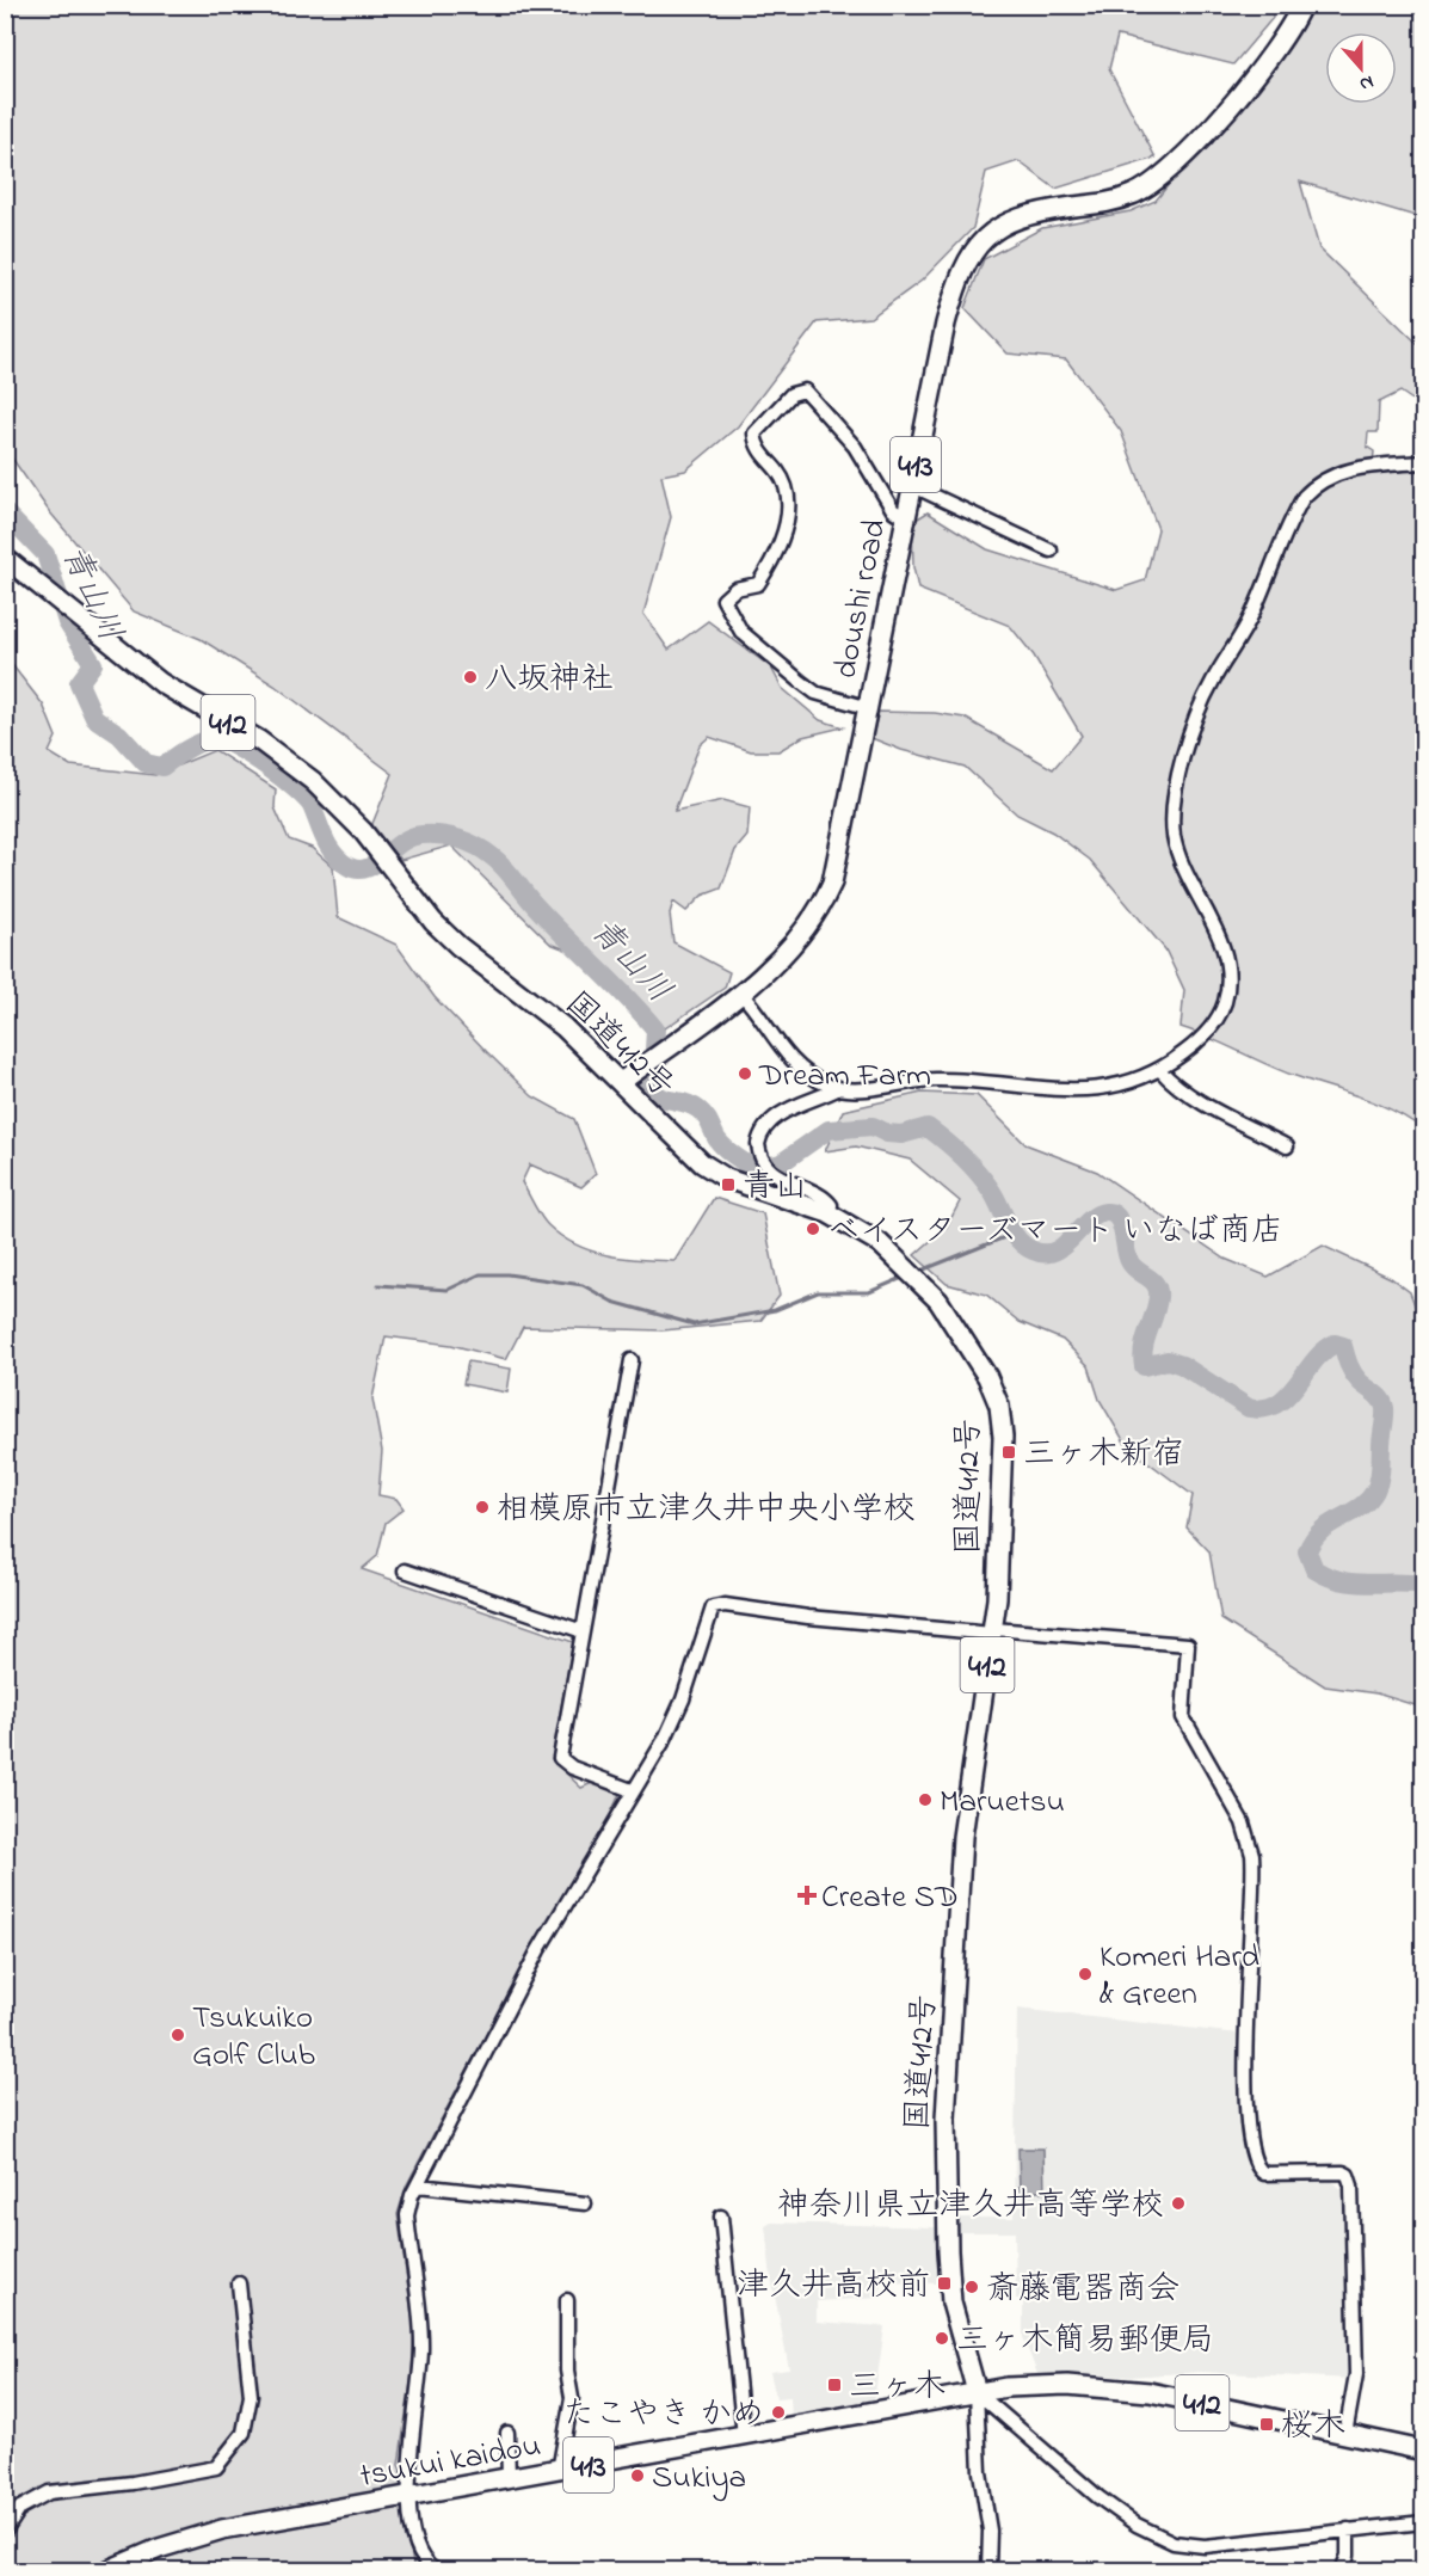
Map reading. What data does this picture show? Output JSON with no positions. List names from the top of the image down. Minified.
{"streets":{"highway":["413","doushi road","412","国道412号","tsukui kaidou"]},"crossings":[["doushi road","国道412号"],["412","国道412号"],["412","tsukui kaidou"],["国道412号","tsukui kaidou"]],"water":["青山川"],"places":{"other":["八坂神社","Dream Farm","ベイスターズマート いなば商店","相模原市立津久井中央小学校","Maruetsu","Komeri Hard & Green","Tsukuiko Golf Club","神奈川県立津久井高等学校","斎藤電器商会","三ヶ木簡易郵便局","たこやき かめ","Sukiya"],"transit":["青山","三ヶ木新宿","津久井高校前","三ヶ木","桜木"],"health":["Create SD"]},"north":"bottom"}
